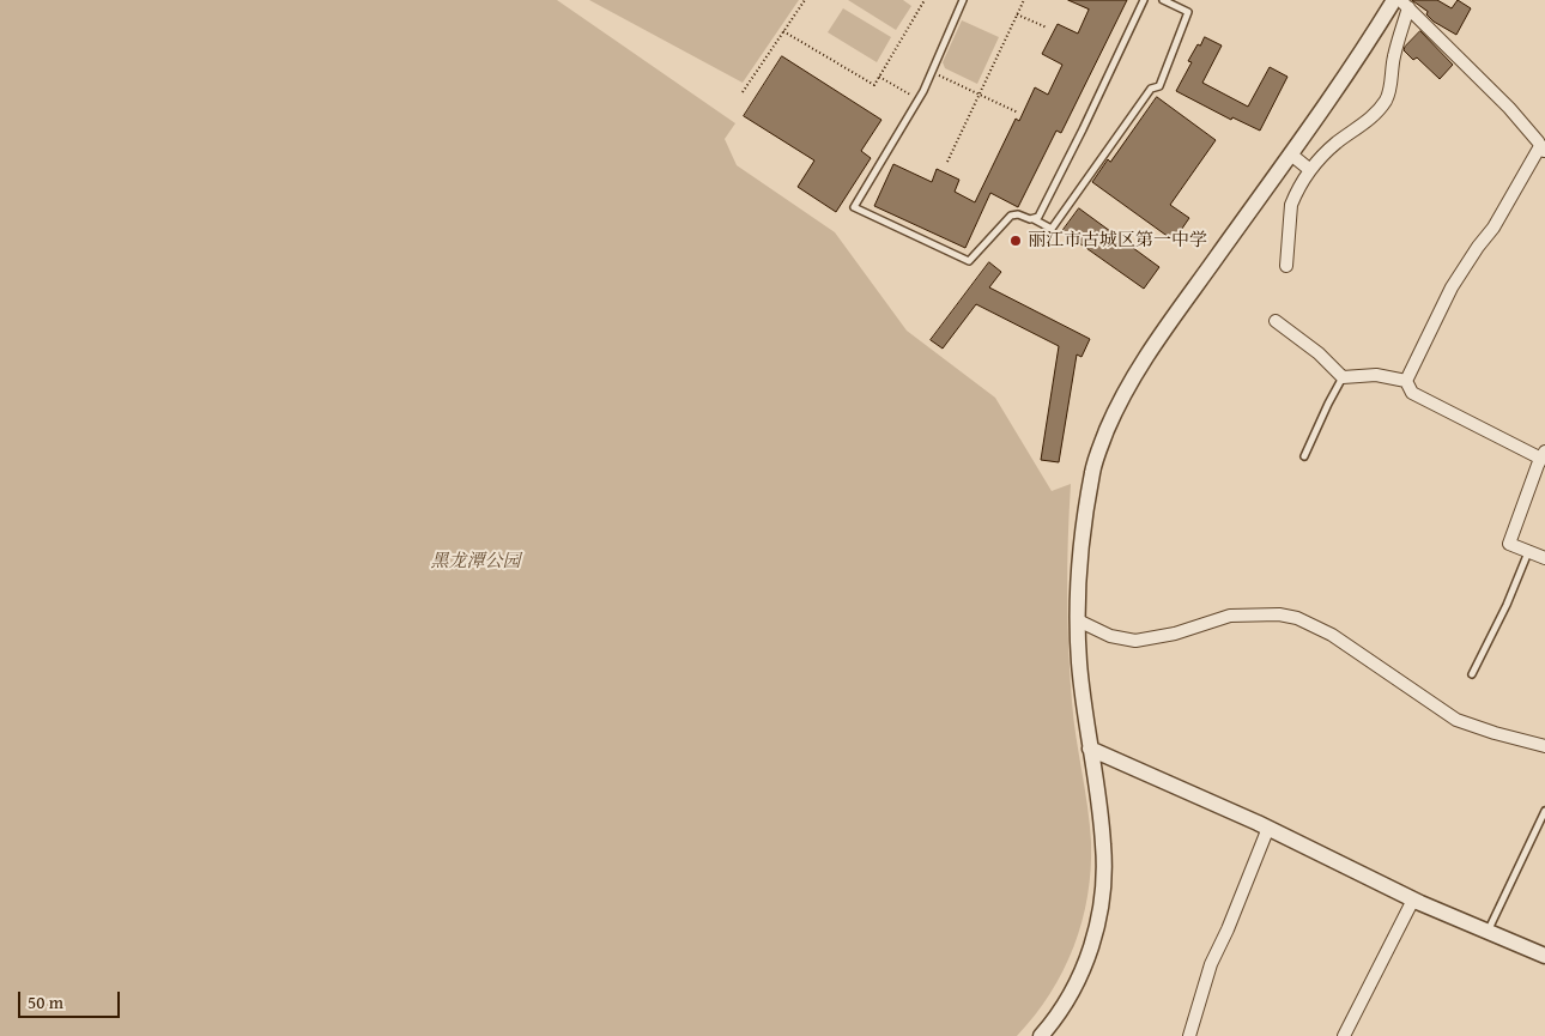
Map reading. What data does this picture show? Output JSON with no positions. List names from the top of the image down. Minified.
{"parks":["黑龙潭公园"],"places":["丽江市古城区第一中学"],"scale_bar":"50 m"}
